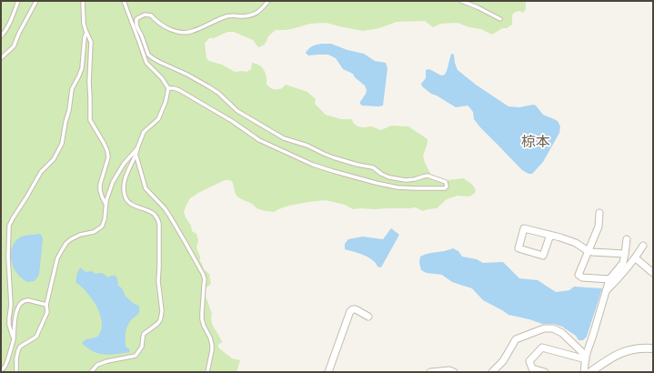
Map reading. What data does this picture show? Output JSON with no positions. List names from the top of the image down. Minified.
{"districts":["椋本"]}
